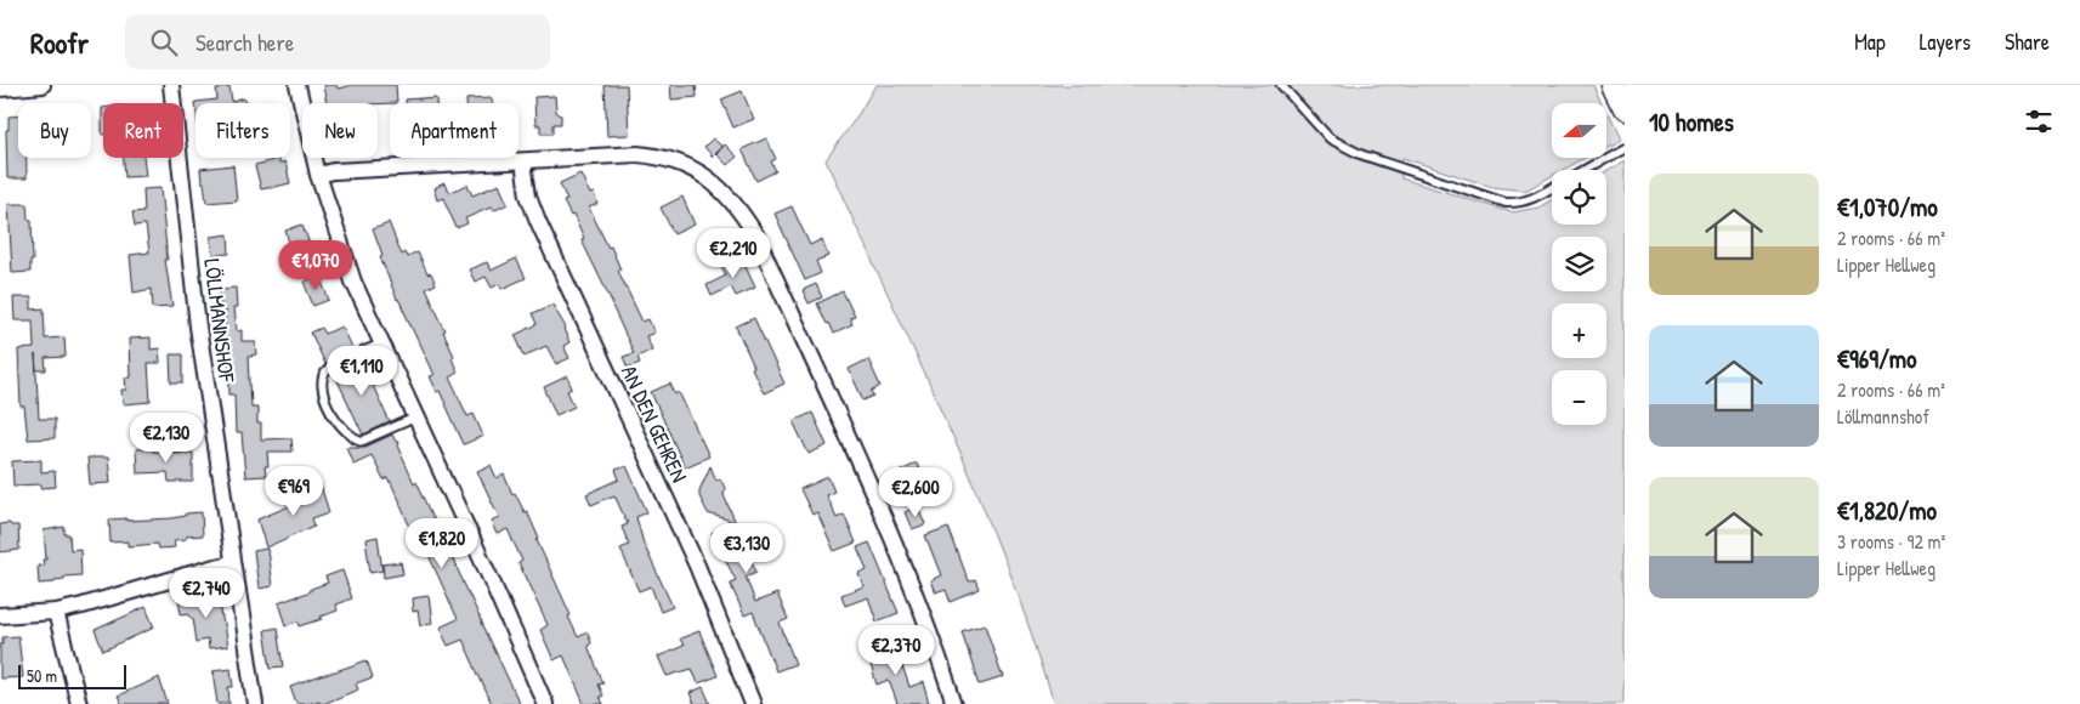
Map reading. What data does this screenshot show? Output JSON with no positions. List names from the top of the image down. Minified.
{"streets":{"street":["LÖLLMANNSHOF","AN DEN GEHREN"]},"scale_bar":"50 m","north":"left","page":{"header":"Roofr","search":"Search here","nav":["Map","Layers","Share"],"heading":"10 homes","map_buttons":["+","−"],"chip":["Buy","Rent","Filters","New","Apartment"],"list":[{"name":"€1,070/mo","note":"2 rooms · 66 m² · Lipper Hellweg"},{"name":"€969/mo","note":"2 rooms · 66 m² · Löllmannshof"},{"name":"€1,820/mo","note":"3 rooms · 92 m² · Lipper Hellweg"}],"price":["€2,210","€1,070","€1,110","€2,130","€969","€2,600","€1,820","€3,130","€2,740","€2,370"],"scale":"50 m"}}
